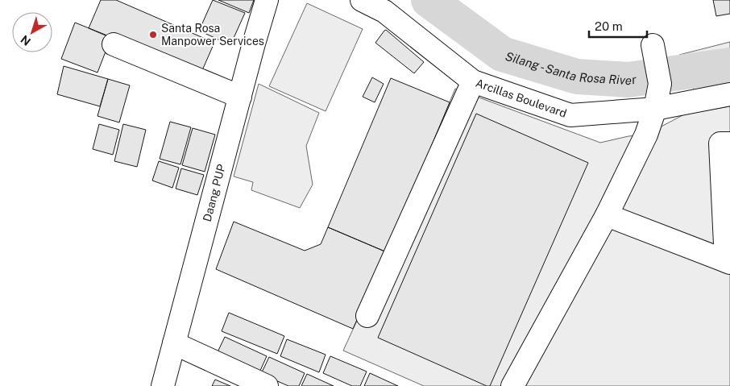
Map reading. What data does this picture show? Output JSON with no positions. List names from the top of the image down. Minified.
{"streets":{"street":["Arcillas Boulevard","Daang PUP"]},"water":["Silang - Santa Rosa River"],"places":["Santa Rosa Manpower Services"],"scale_bar":"20 m","north":"bottom left"}
